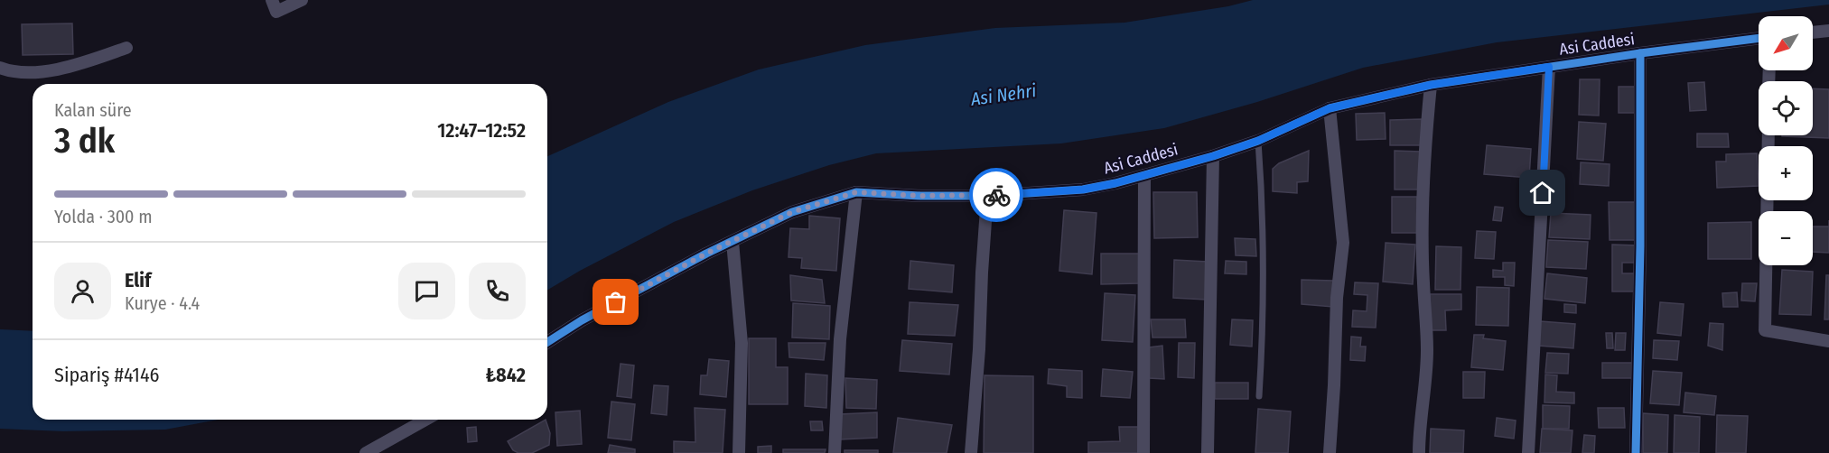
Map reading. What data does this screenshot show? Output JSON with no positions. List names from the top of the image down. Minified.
{"streets":{"street":["Asi Caddesi"]},"water":["Asi Nehri"],"north":"bottom left","page":{"map_buttons":["+","−"],"heading":["3 dk","Kalan süre","12:47–12:52"],"panel":["Elif","Kurye · 4.4","Sipariş #4146","₺842"],"bar":"Yolda · 300 m"}}
